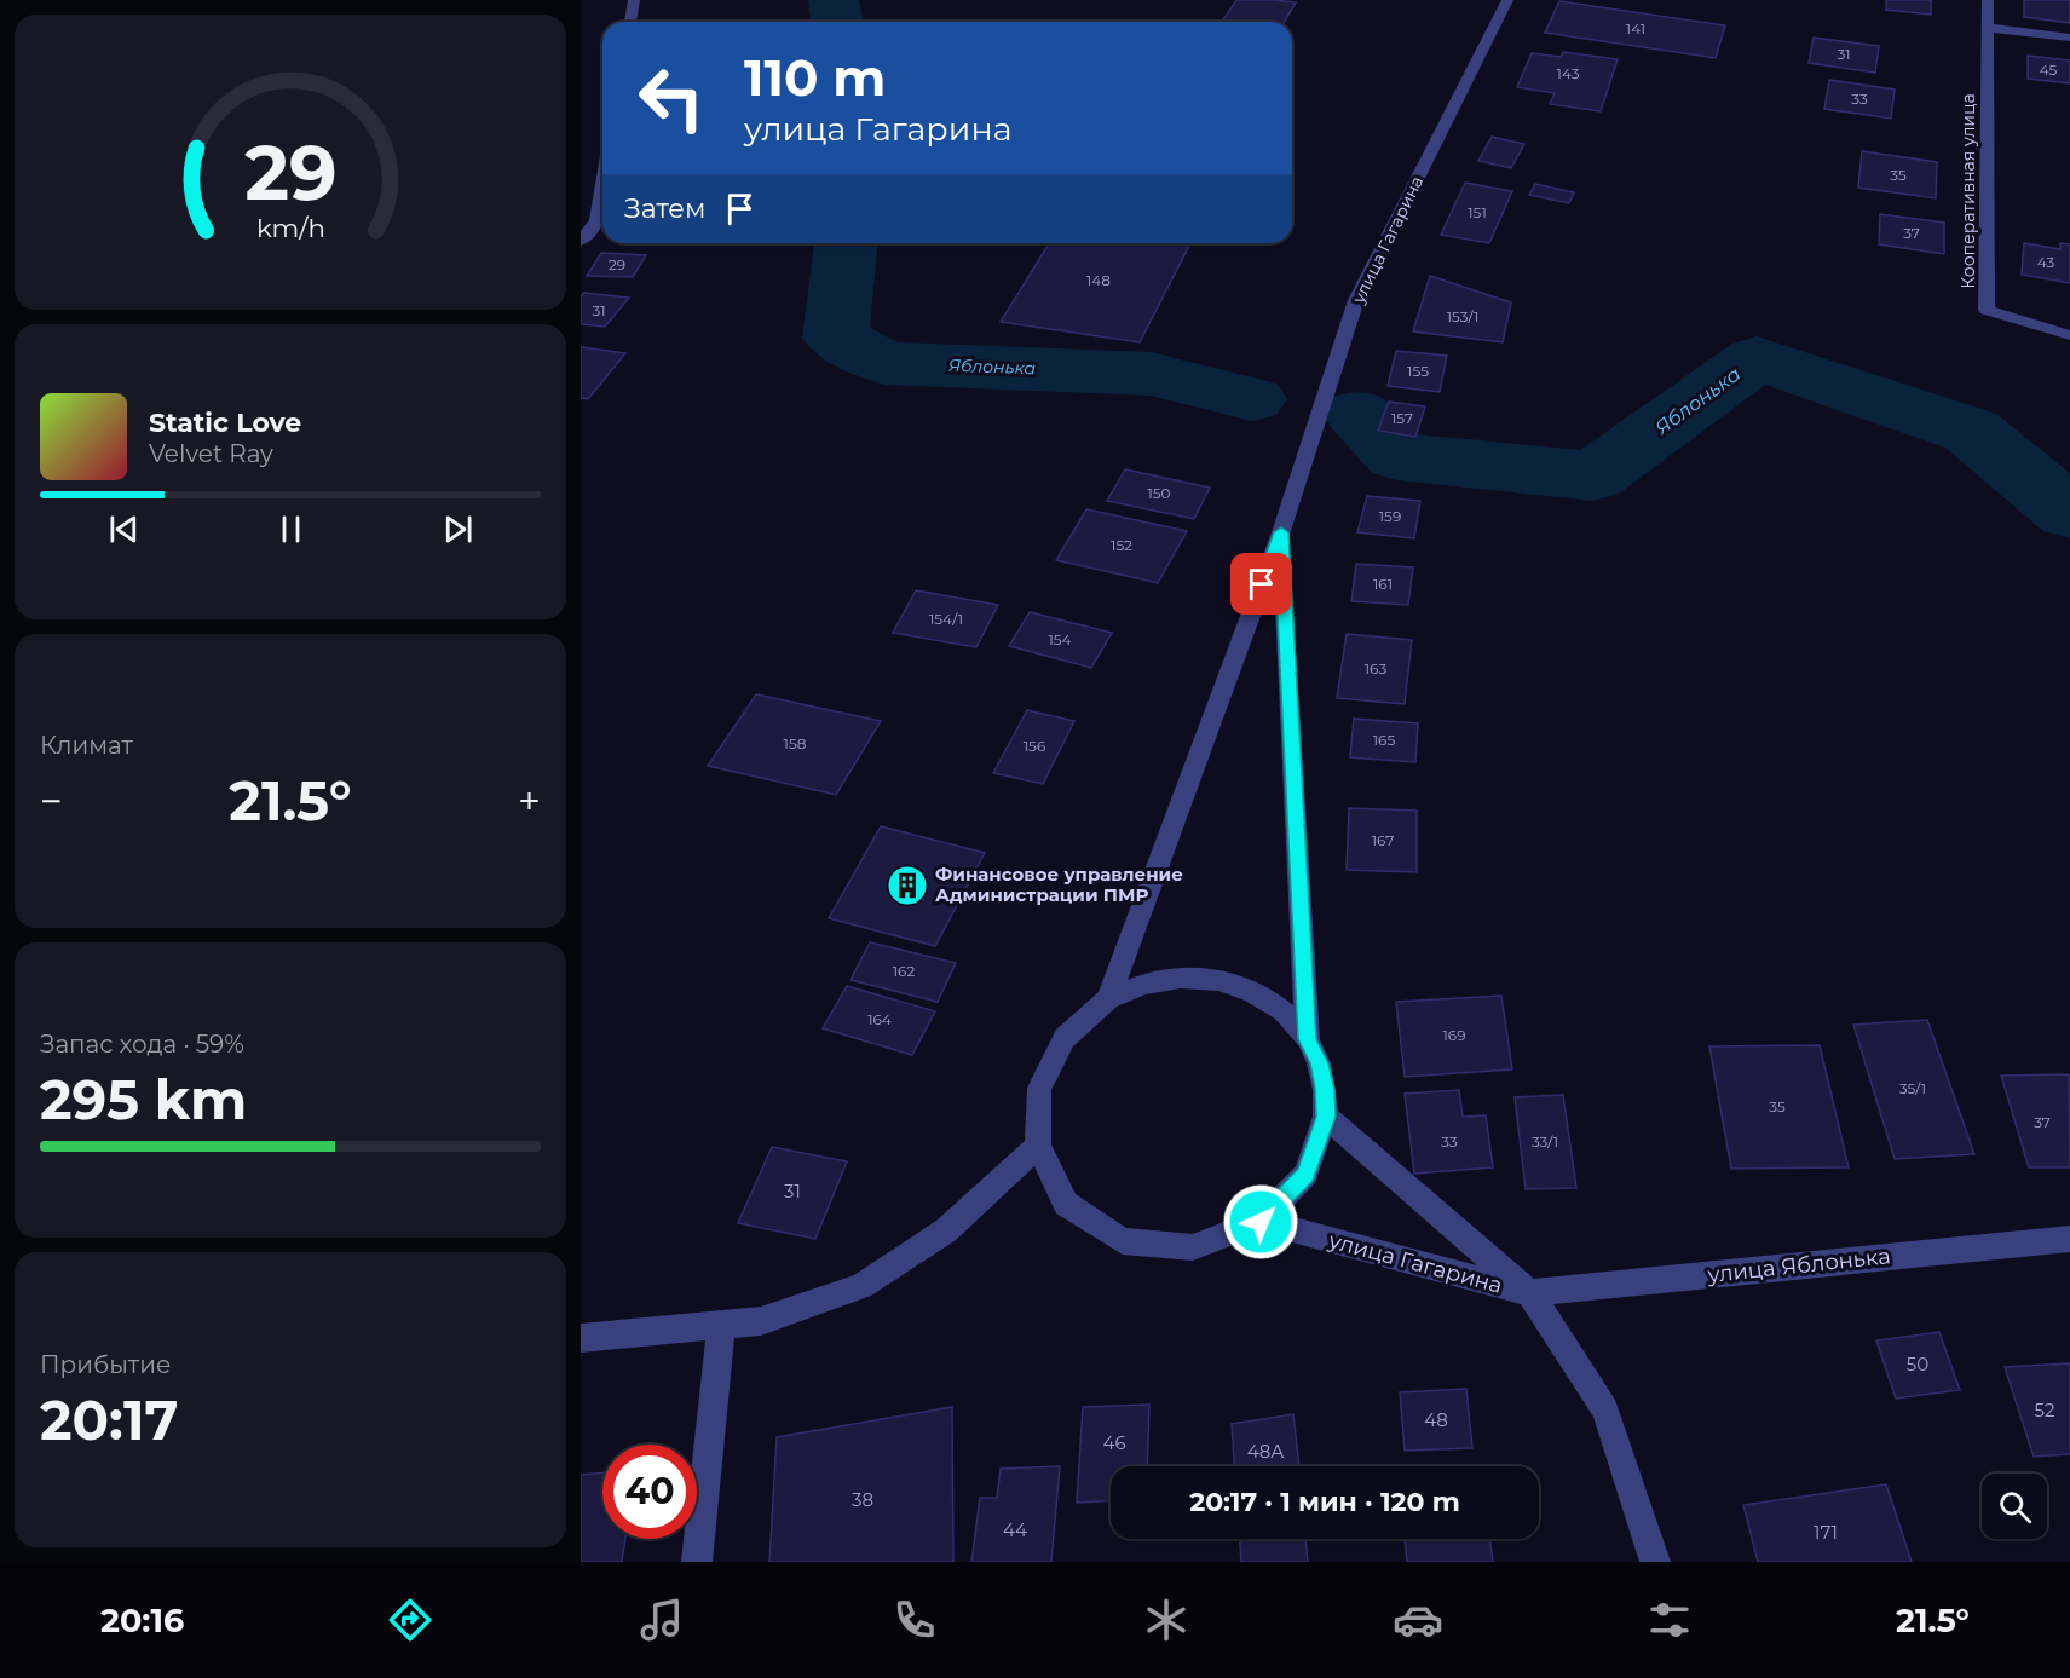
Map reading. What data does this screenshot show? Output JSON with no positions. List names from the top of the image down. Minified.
{"streets":{"street":["Кооперативная улица","улица Гагарина","улица Яблонька"]},"crossings":[["улица Гагарина","улица Яблонька"]],"water":["Яблонька"],"places":{"building":["Финансовое управление Администрации ПМР"]},"house_numbers":["141","31","45","143","33","35","151","37","43","29","148","31","153/1","155","157","150","159","152","161","154/1","154","163","165","158","156","167","162","164","169","35/1","35","37","33","33/1","31","50","52","48","46","48А","38","44","171"],"page":{"turn":["110 m","улица Гагарина"],"then":"Затем","song":["Static Love","Velvet Ray"],"tile":["Климат",["Запас хода · 59%","295 km"],["Прибытие","20:17"]],"heat":["−","21.5°","+"],"limit":"40","trip":"20:17 · 1 мин · 120 m","tabs":["20:16","21.5°"],"gauge":["29","km/h"]}}
